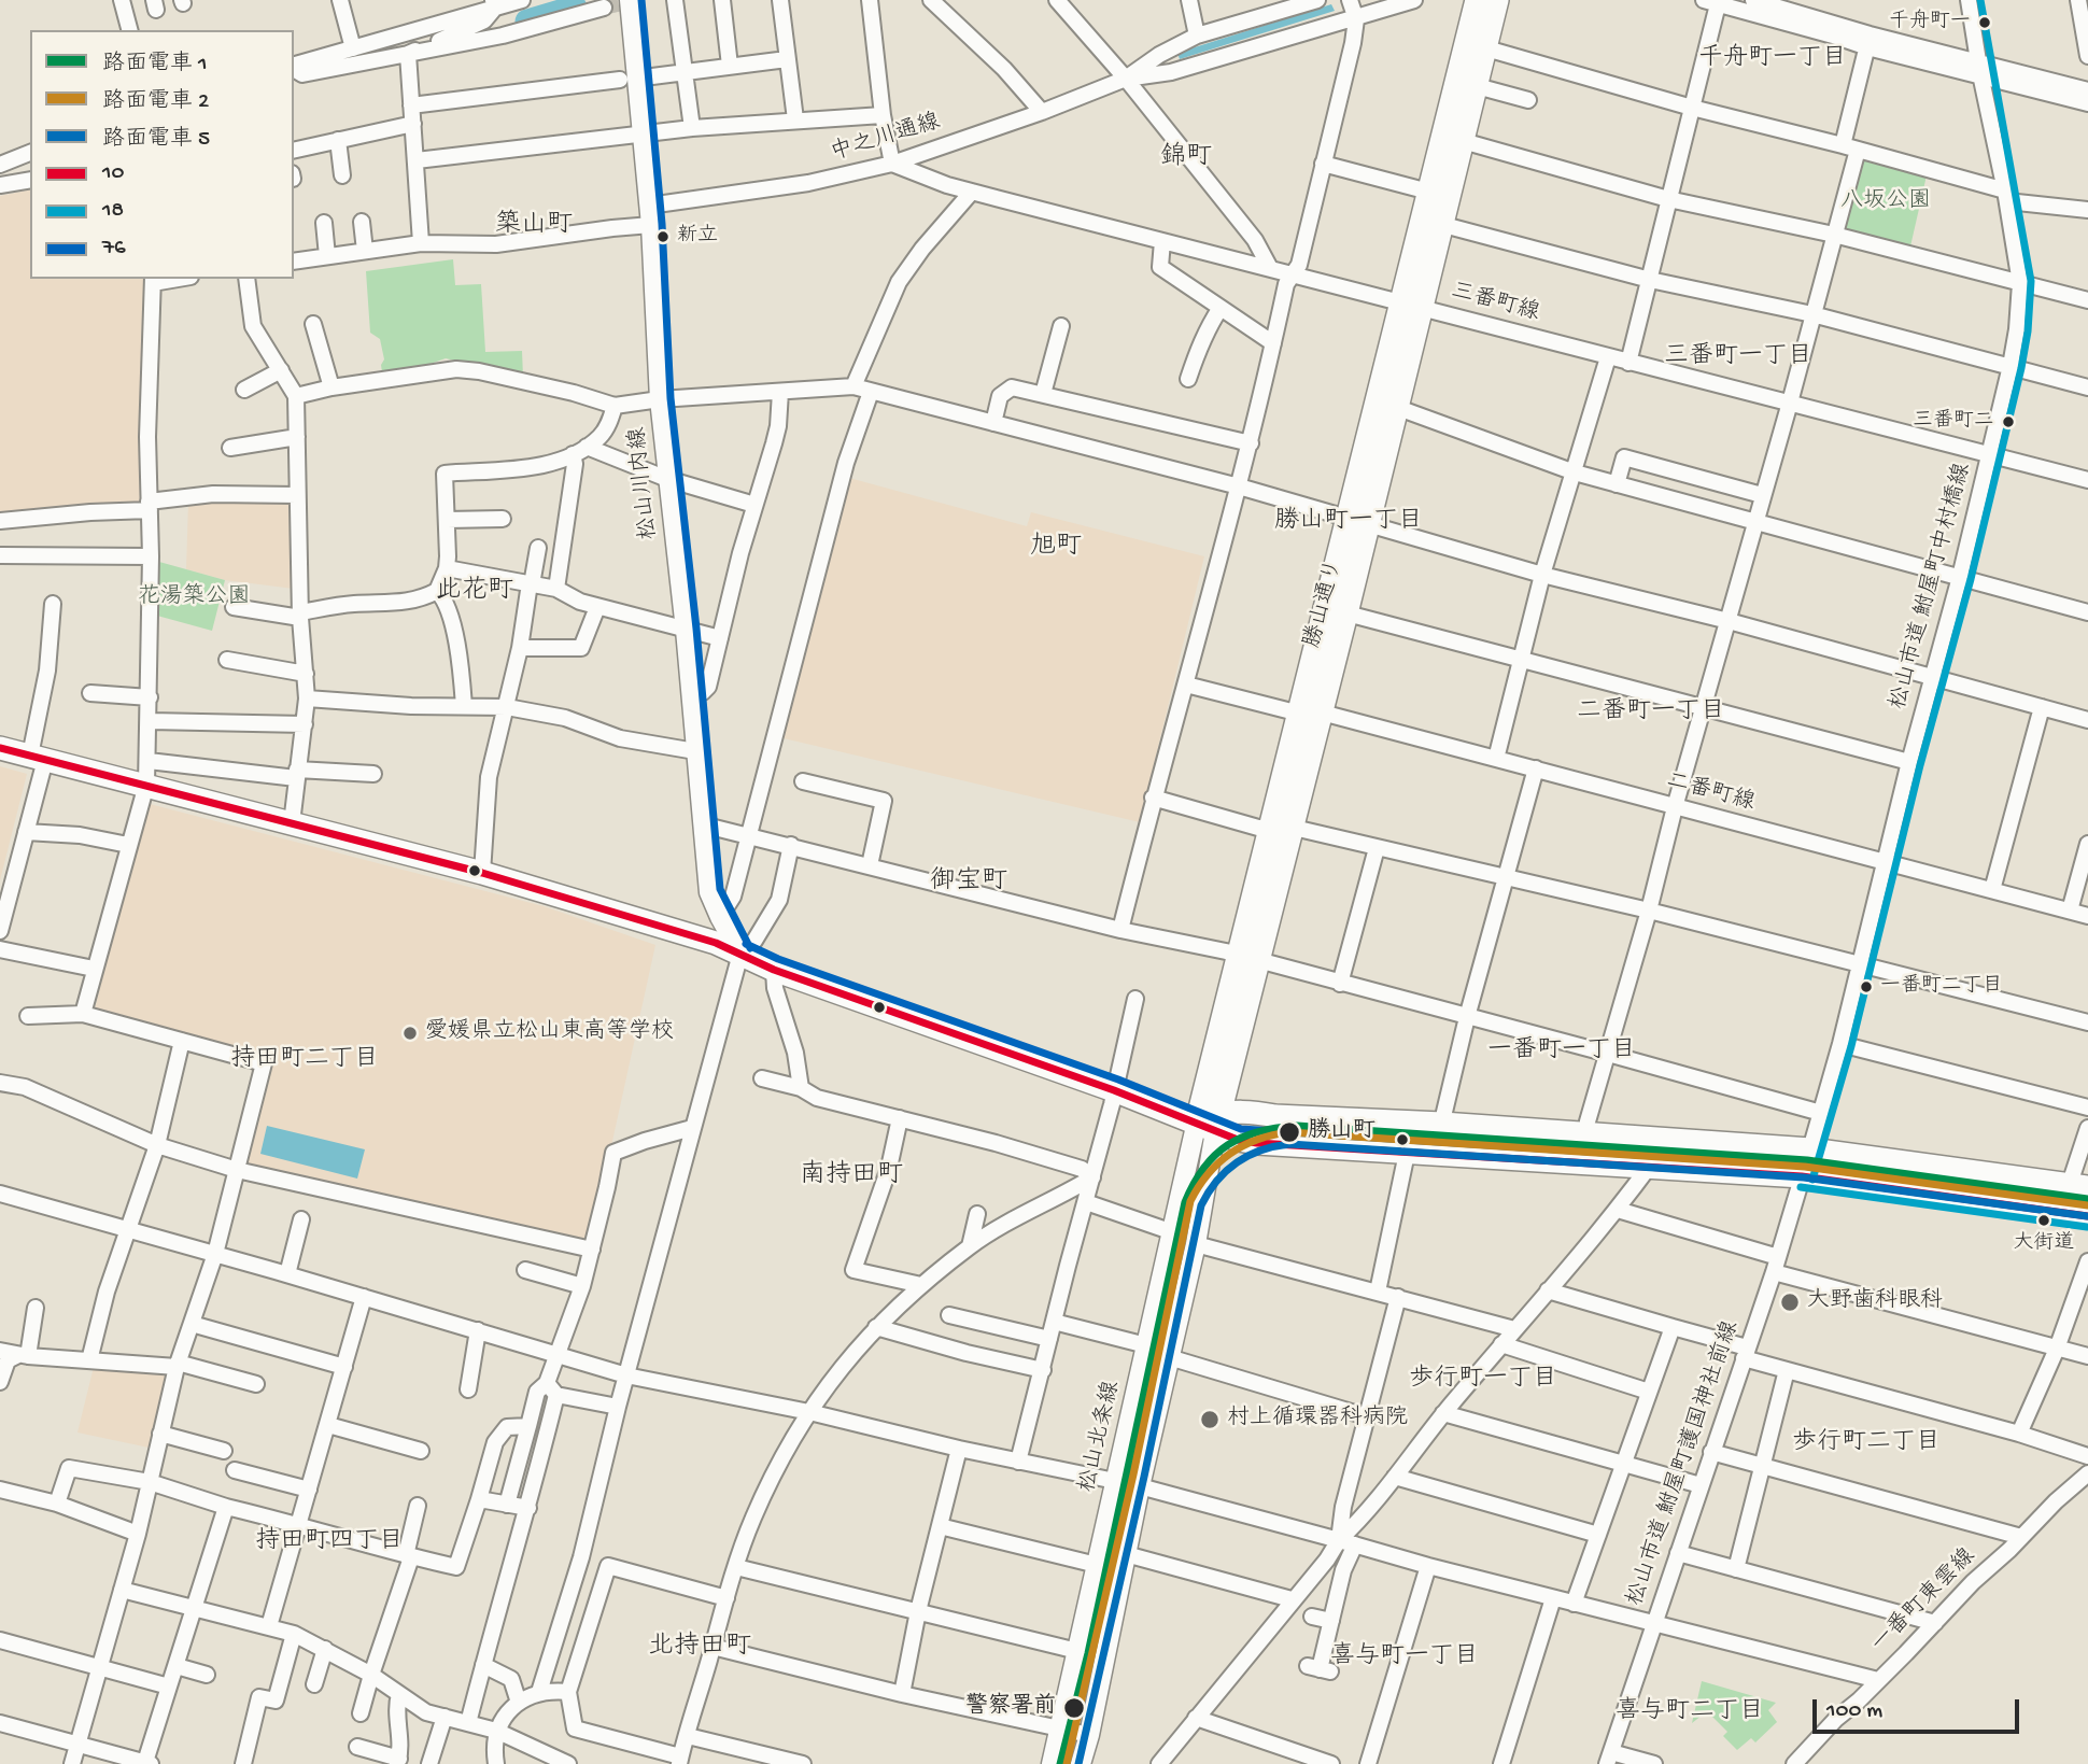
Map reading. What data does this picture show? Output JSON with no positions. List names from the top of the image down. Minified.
{"streets":{"highway":["勝山通り"],"main road":["松山川内線","松山北条線"],"street":["中之川通線","三番町線","松山市道 鮒屋町中村橋線","二番町線","松山市道 鮒屋町護国神社前線","一番町東雲線"]},"crossings":[["中之川通線","三番町線"],["中之川通線","松山川内線"],["三番町線","松山市道 鮒屋町中村橋線"],["三番町線","勝山通り"],["松山市道 鮒屋町中村橋線","二番町線"],["松山市道 鮒屋町中村橋線","松山市道 鮒屋町護国神社前線"],["勝山通り","二番町線"],["勝山通り","松山北条線"]],"districts":["千舟町一丁目","錦町","築山町","三番町一丁目","勝山町一丁目","旭町","此花町","二番町一丁目","御宝町","一番町一丁目","持田町二丁目","南持田町","歩行町一丁目","歩行町二丁目","持田町四丁目","北持田町","喜与町一丁目","喜与町二丁目"],"parks":["八坂公園","花湯築公園"],"places":["千舟町一","新立","三番町二","一番町二丁目","愛媛県立松山東高等学校","勝山町","大街道","大野歯科眼科","村上循環器科病院","警察署前"],"lines":["transit line 18","transit line 76","transit line 10","tram line 1","tram line 2","tram line 5"],"legend":["路面電車 1","路面電車 2","路面電車 5","10","18","76"],"scale_bar":"100 m"}
